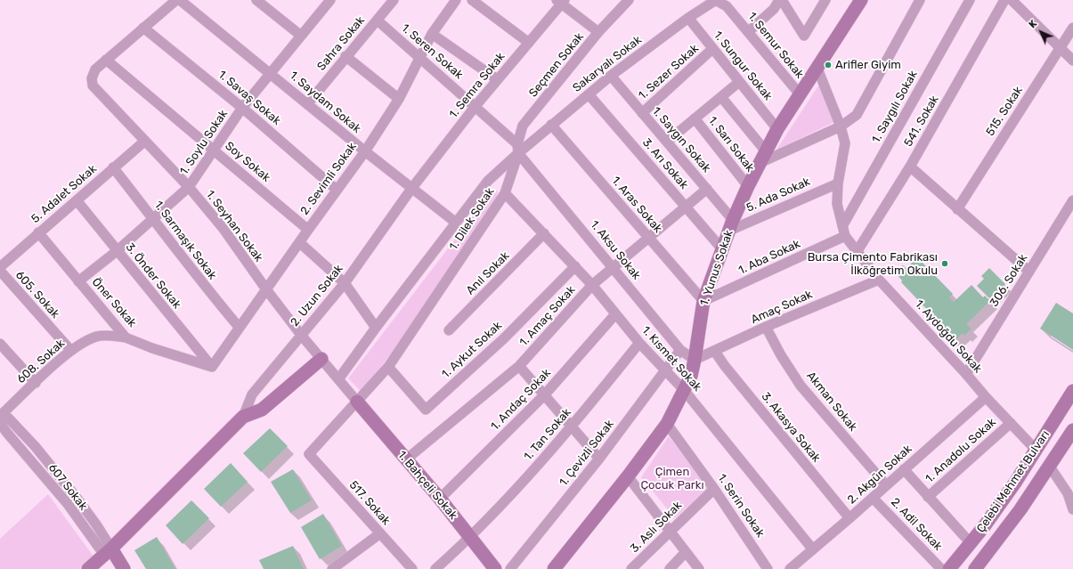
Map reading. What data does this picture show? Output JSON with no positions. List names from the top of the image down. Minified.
{"streets":{"street":["Sahra Sokak","1. Semur Sokak","1. Seren Sokak","Sakaryalı Sokak","Seçmen Sokak","1. Sungur Sokak","1. Sezer Sokak","1. Semra Sokak","1. Savaş Sokak","1. Saydam Sokak","1. Saygılı Sokak","515. Sokak","541. Sokak","1. Saygın Sokak","1. Soylu Sokak","1. Sarı Sokak","Soy Sokak","3. Arı Sokak","2. Sevimli Sokak","5. Adalet Sokak","5. Ada Sokak","1. Aras Sokak","1. Dilek Sokak","1. Seyhan Sokak","1. Sarmaşık Sokak","1. Aksu Sokak","1. Aba Sokak","1. Yunus Sokak","Anıl Sokak","3. Önder Sokak","306. Sokak","605. Sokak","2. Uzun Sokak","Öner Sokak","Amaç Sokak","1. Amaç Sokak","1. Aydoğdu Sokak","1. Aykut Sokak","1. Kısmet Sokak","608. Sokak","1. Andaç Sokak","Akman Sokak","3. Akasya Sokak","1. Tan Sokak","1. Anadolu Sokak","1. Çevizli Sokak","2. Akgün Sokak","Çelebi Mehmet Bulvarı","1. Bahçeli Sokak","607 Sokak","517. Sokak","1. Serin Sokak","2. Adil Sokak","3. Aslı Sokak"]},"crossings":[["Sahra Sokak","1. Seren Sokak"],["Sahra Sokak","1. Saydam Sokak"],["1. Semur Sokak","Sakaryalı Sokak"],["1. Semur Sokak","1. Yunus Sokak"],["1. Seren Sokak","Sakaryalı Sokak"],["1. Seren Sokak","Seçmen Sokak"],["1. Seren Sokak","1. Semra Sokak"],["1. Seren Sokak","2. Sevimli Sokak"],["1. Seren Sokak","1. Dilek Sokak"],["1. Seren Sokak","1. Aksu Sokak"],["Sakaryalı Sokak","Seçmen Sokak"],["Sakaryalı Sokak","1. Sungur Sokak"],["Sakaryalı Sokak","1. Saygın Sokak"],["Sakaryalı Sokak","3. Arı Sokak"],["Sakaryalı Sokak","1. Aras Sokak"],["Sakaryalı Sokak","1. Dilek Sokak"],["Sakaryalı Sokak","1. Aksu Sokak"],["Seçmen Sokak","1. Dilek Sokak"],["Seçmen Sokak","1. Aksu Sokak"],["1. Sungur Sokak","1. Sezer Sokak"],["1. Sungur Sokak","1. Yunus Sokak"],["1. Sezer Sokak","1. Saygın Sokak"],["1. Semra Sokak","1. Saydam Sokak"],["1. Semra Sokak","2. Uzun Sokak"],["1. Savaş Sokak","1. Soylu Sokak"],["1. Savaş Sokak","2. Sevimli Sokak"],["1. Saydam Sokak","1. Soylu Sokak"],["1. Saydam Sokak","2. Sevimli Sokak"],["1. Saydam Sokak","1. Dilek Sokak"],["1. Saydam Sokak","2. Uzun Sokak"],["1. Saygılı Sokak","1. Aba Sokak"],["1. Saygılı Sokak","1. Aydoğdu Sokak"],["541. Sokak","1. Aydoğdu Sokak"],["1. Saygın Sokak","5. Ada Sokak"],["1. Saygın Sokak","1. Yunus Sokak"],["1. Saygın Sokak","1. Amaç Sokak"],["1. Soylu Sokak","Soy Sokak"],["1. Soylu Sokak","1. Seyhan Sokak"],["1. Soylu Sokak","1. Sarmaşık Sokak"],["1. Soylu Sokak","3. Önder Sokak"],["1. Soylu Sokak","Öner Sokak"],["1. Sarı Sokak","1. Yunus Sokak"],["Soy Sokak","2. Sevimli Sokak"],["Soy Sokak","1. Seyhan Sokak"],["3. Arı Sokak","1. Yunus Sokak"],["3. Arı Sokak","1. Amaç Sokak"],["2. Sevimli Sokak","1. Seyhan Sokak"],["2. Sevimli Sokak","1. Sarmaşık Sokak"],["2. Sevimli Sokak","3. Önder Sokak"],["2. Sevimli Sokak","Öner Sokak"],["5. Adalet Sokak","1. Seyhan Sokak"],["5. Adalet Sokak","1. Sarmaşık Sokak"],["5. Adalet Sokak","3. Önder Sokak"],["5. Adalet Sokak","Öner Sokak"],["5. Ada Sokak","1. Yunus Sokak"],["1. Aras Sokak","1. Aba Sokak"],["1. Aras Sokak","1. Yunus Sokak"],["1. Aras Sokak","1. Amaç Sokak"],["1. Dilek Sokak","1. Seyhan Sokak"],["1. Dilek Sokak","1. Aksu Sokak"],["1. Dilek Sokak","1. Aykut Sokak"],["1. Dilek Sokak","1. Kısmet Sokak"],["1. Dilek Sokak","1. Bahçeli Sokak"],["1. Dilek Sokak","517. Sokak"],["1. Seyhan Sokak","2. Uzun Sokak"],["1. Seyhan Sokak","1. Bahçeli Sokak"],["1. Aksu Sokak","1. Yunus Sokak"],["1. Aksu Sokak","Amaç Sokak"],["1. Aksu Sokak","1. Amaç Sokak"],["1. Aksu Sokak","1. Çevizli Sokak"],["1. Aba Sokak","1. Yunus Sokak"],["1. Aba Sokak","1. Aydoğdu Sokak"],["1. Yunus Sokak","Amaç Sokak"],["1. Yunus Sokak","1. Kısmet Sokak"],["1. Yunus Sokak","1. Serin Sokak"],["Anıl Sokak","1. Kısmet Sokak"],["3. Önder Sokak","Öner Sokak"],["306. Sokak","1. Aydoğdu Sokak"],["605. Sokak","608. Sokak"],["Öner Sokak","608. Sokak"],["Amaç Sokak","1. Aydoğdu Sokak"],["Amaç Sokak","Akman Sokak"],["Amaç Sokak","3. Akasya Sokak"],["1. Amaç Sokak","1. Kısmet Sokak"],["1. Amaç Sokak","1. Bahçeli Sokak"],["1. Aydoğdu Sokak","1. Anadolu Sokak"],["1. Aydoğdu Sokak","2. Akgün Sokak"],["1. Aydoğdu Sokak","Çelebi Mehmet Bulvarı"],["1. Aykut Sokak","1. Kısmet Sokak"],["1. Kısmet Sokak","1. Andaç Sokak"],["1. Kısmet Sokak","1. Tan Sokak"],["1. Kısmet Sokak","1. Çevizli Sokak"],["1. Kısmet Sokak","2. Akgün Sokak"],["608. Sokak","607 Sokak"],["1. Andaç Sokak","1. Bahçeli Sokak"],["Akman Sokak","2. Akgün Sokak"],["3. Akasya Sokak","2. Akgün Sokak"],["1. Tan Sokak","1. Bahçeli Sokak"],["2. Akgün Sokak","2. Adil Sokak"],["1. Serin Sokak","3. Aslı Sokak"]],"parks":["Çimen Çocuk Parkı"],"places":["Arifler Giyim","Bursa Çimento Fabrikası İlköğretim Okulu"],"north":"top left"}
